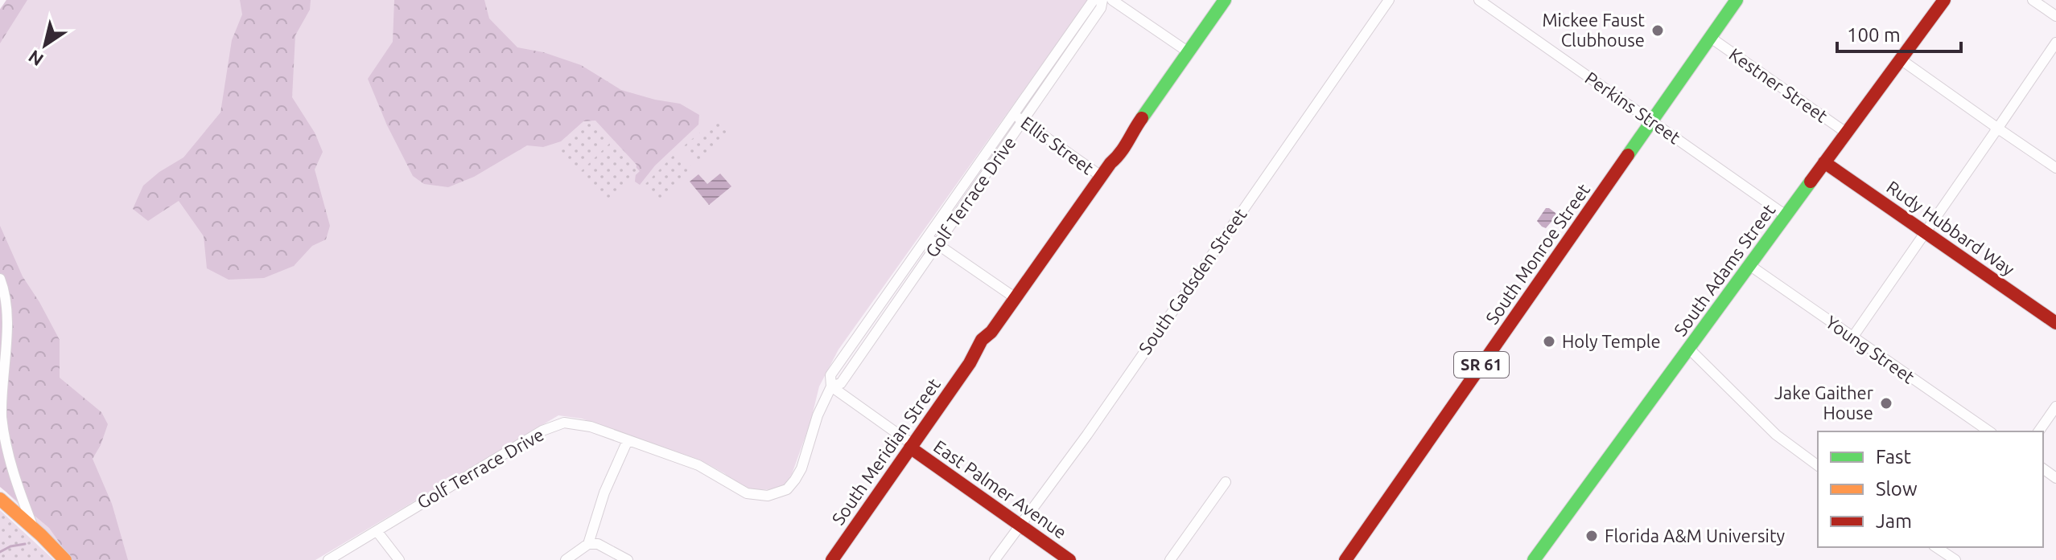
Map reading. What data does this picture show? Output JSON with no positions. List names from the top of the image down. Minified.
{"streets":{"main road":["Rudy Hubbard Way","South Monroe Street","South Adams Street","SR 61","South Meridian Street","East Palmer Avenue"],"street":["Kestner Street","Perkins Street","Ellis Street","Golf Terrace Drive","South Gadsden Street","Young Street"]},"crossings":[["Kestner Street","South Monroe Street"],["Kestner Street","South Adams Street"],["Perkins Street","South Monroe Street"],["Perkins Street","South Adams Street"],["Ellis Street","Golf Terrace Drive"],["Ellis Street","South Meridian Street"],["Golf Terrace Drive","East Palmer Avenue"],["Rudy Hubbard Way","South Adams Street"],["South Adams Street","Young Street"],["South Gadsden Street","East Palmer Avenue"],["South Meridian Street","East Palmer Avenue"]],"places":["Mickee Faust Clubhouse","Holy Temple","Jake Gaither House","Florida A&M University"],"legend":["Fast","Slow","Jam"],"scale_bar":"100 m","north":"bottom left"}
